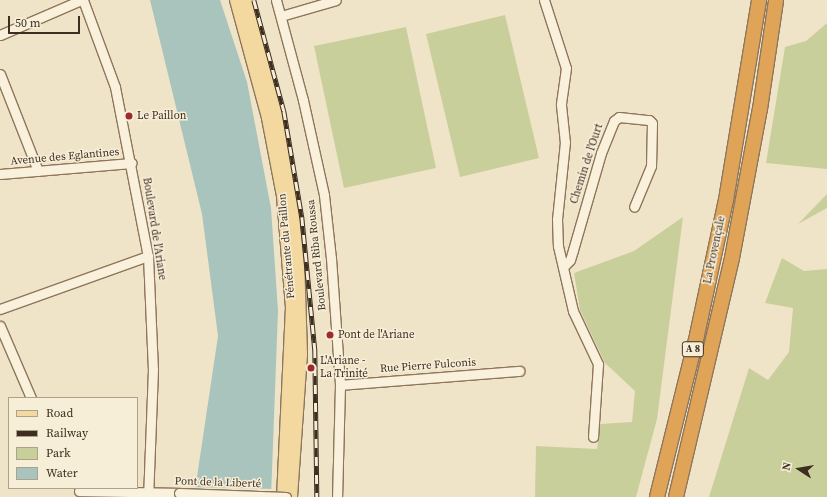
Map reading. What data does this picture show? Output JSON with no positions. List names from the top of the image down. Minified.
{"streets":{"highway":["La Provençale","A 8"],"main road":["Pénétrante du Paillon"],"street":["Avenue des Eglantines","Chemin de l'Ourt","Boulevard de l'Ariane","Boulevard Riba Roussa","Rue Pierre Fulconis","Pont de la Liberté"]},"crossings":[["Avenue des Eglantines","Boulevard de l'Ariane"],["Boulevard de l'Ariane","Pont de la Liberté"],["Boulevard Riba Roussa","Rue Pierre Fulconis"]],"places":["Le Paillon","Pont de l'Ariane","L'Ariane - La Trinité"],"legend":["Road","Railway","Park","Water"],"scale_bar":"50 m","north":"left"}
